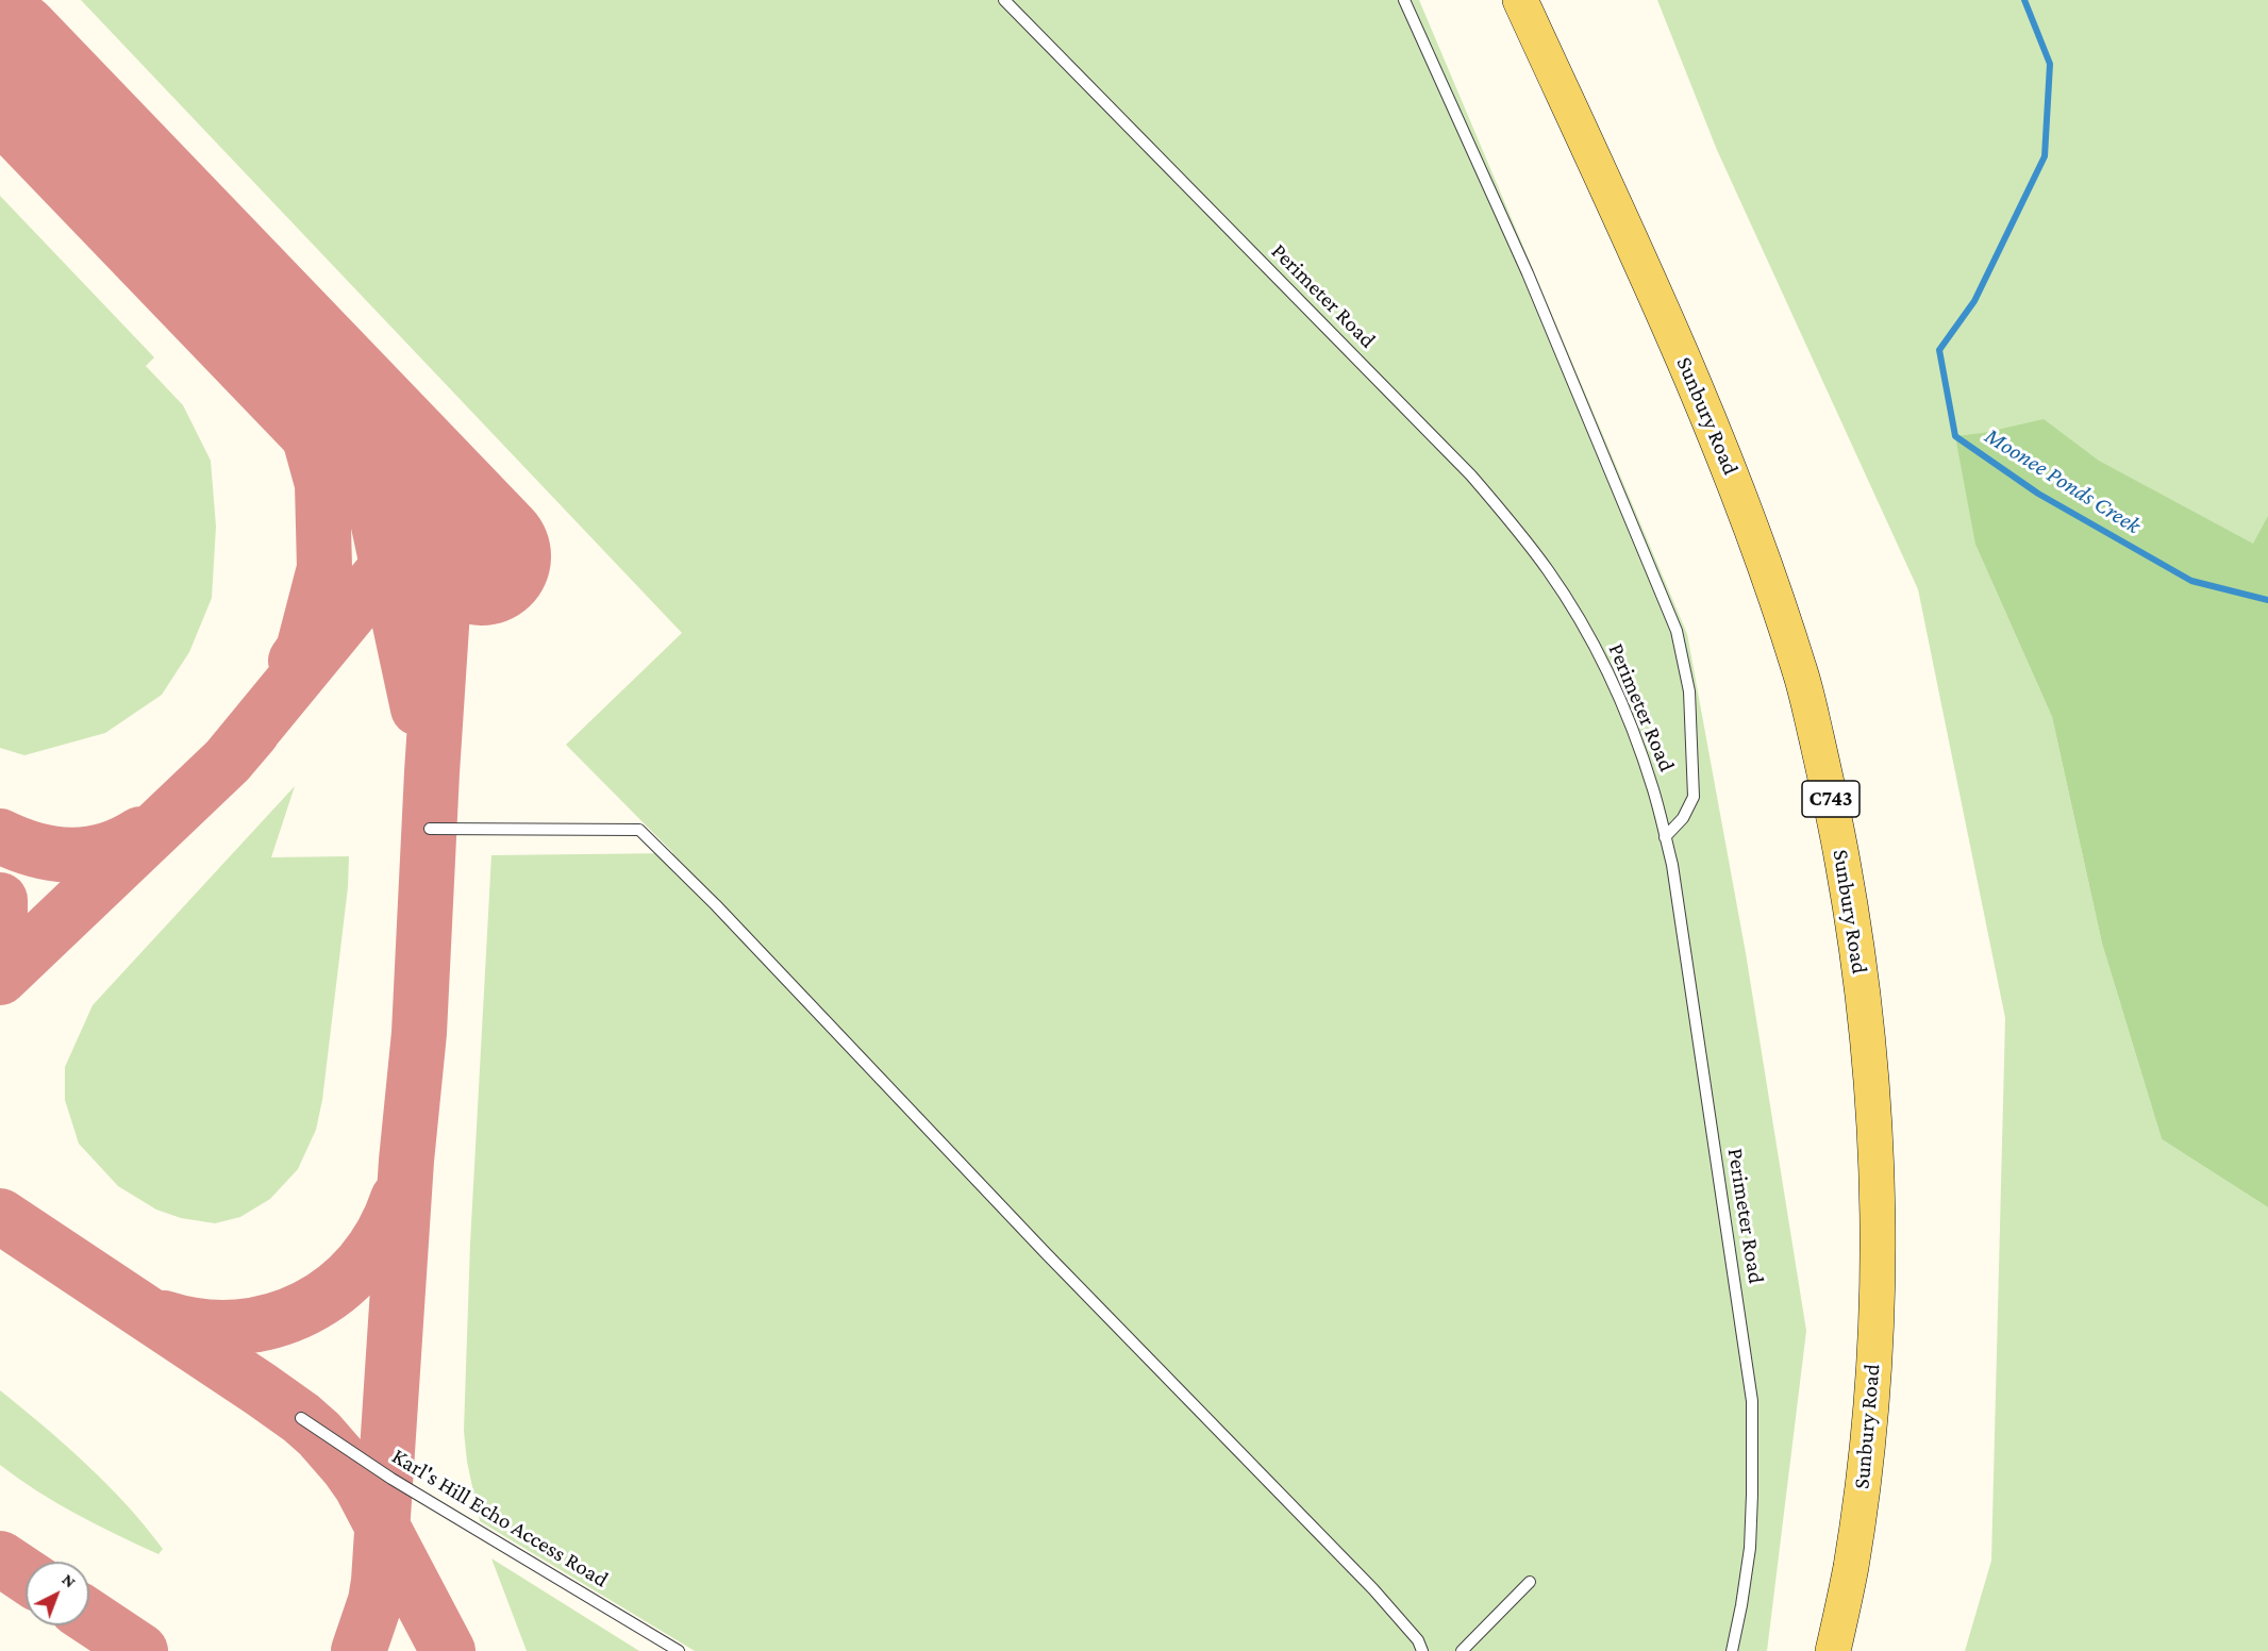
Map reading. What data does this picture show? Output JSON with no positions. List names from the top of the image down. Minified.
{"streets":{"main road":["Sunbury Road","C743"],"lane":["Perimeter Road","Karl's Hill Echo Access Road"]},"water":["Moonee Ponds Creek"],"north":"top right"}
